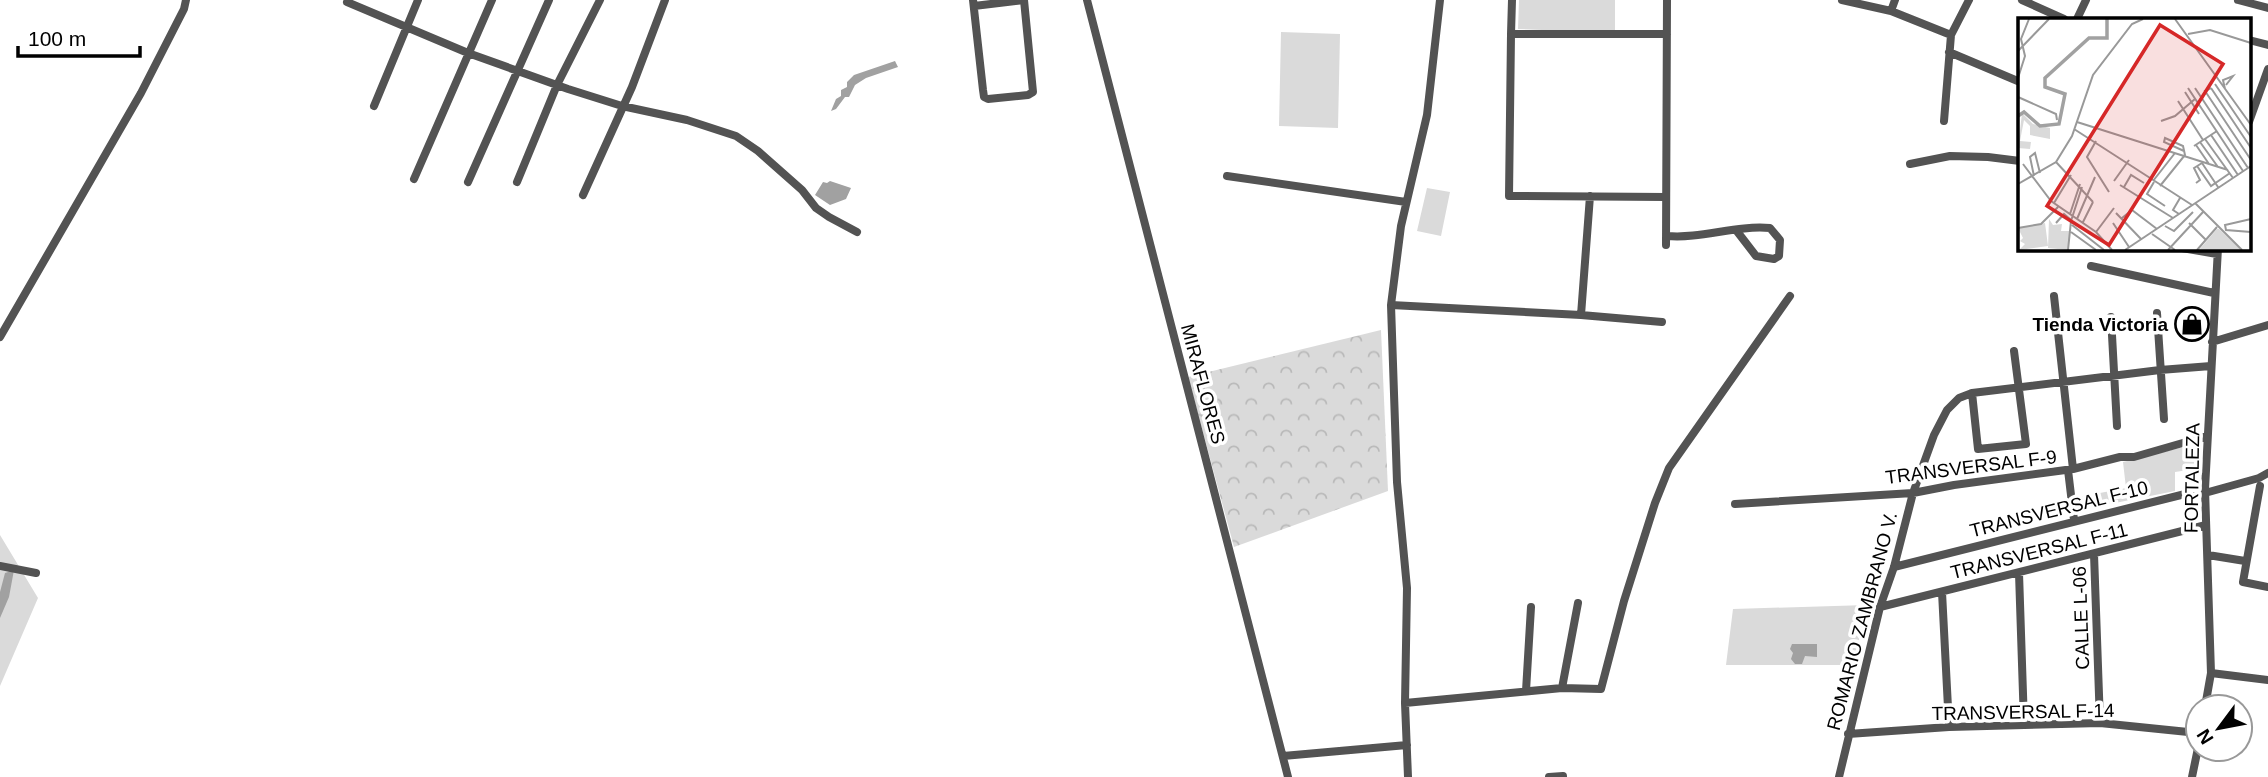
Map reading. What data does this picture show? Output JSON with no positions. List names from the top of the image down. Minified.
{"streets":{"street":["MIRAFLORES","TRANSVERSAL F-9","FORTALEZA","TRANSVERSAL F-10","TRANSVERSAL F-11","CALLE L-06","ROMARIO ZAMBRANO V.","TRANSVERSAL F-14"]},"crossings":[["TRANSVERSAL F-9","FORTALEZA"],["TRANSVERSAL F-9","ROMARIO ZAMBRANO V."],["FORTALEZA","TRANSVERSAL F-10"],["FORTALEZA","TRANSVERSAL F-11"],["TRANSVERSAL F-10","ROMARIO ZAMBRANO V."],["TRANSVERSAL F-11","CALLE L-06"],["TRANSVERSAL F-11","ROMARIO ZAMBRANO V."],["CALLE L-06","TRANSVERSAL F-14"],["ROMARIO ZAMBRANO V.","TRANSVERSAL F-14"]],"places":{"shop":["Tienda Victoria"]},"scale_bar":"100 m","north":"bottom left"}
